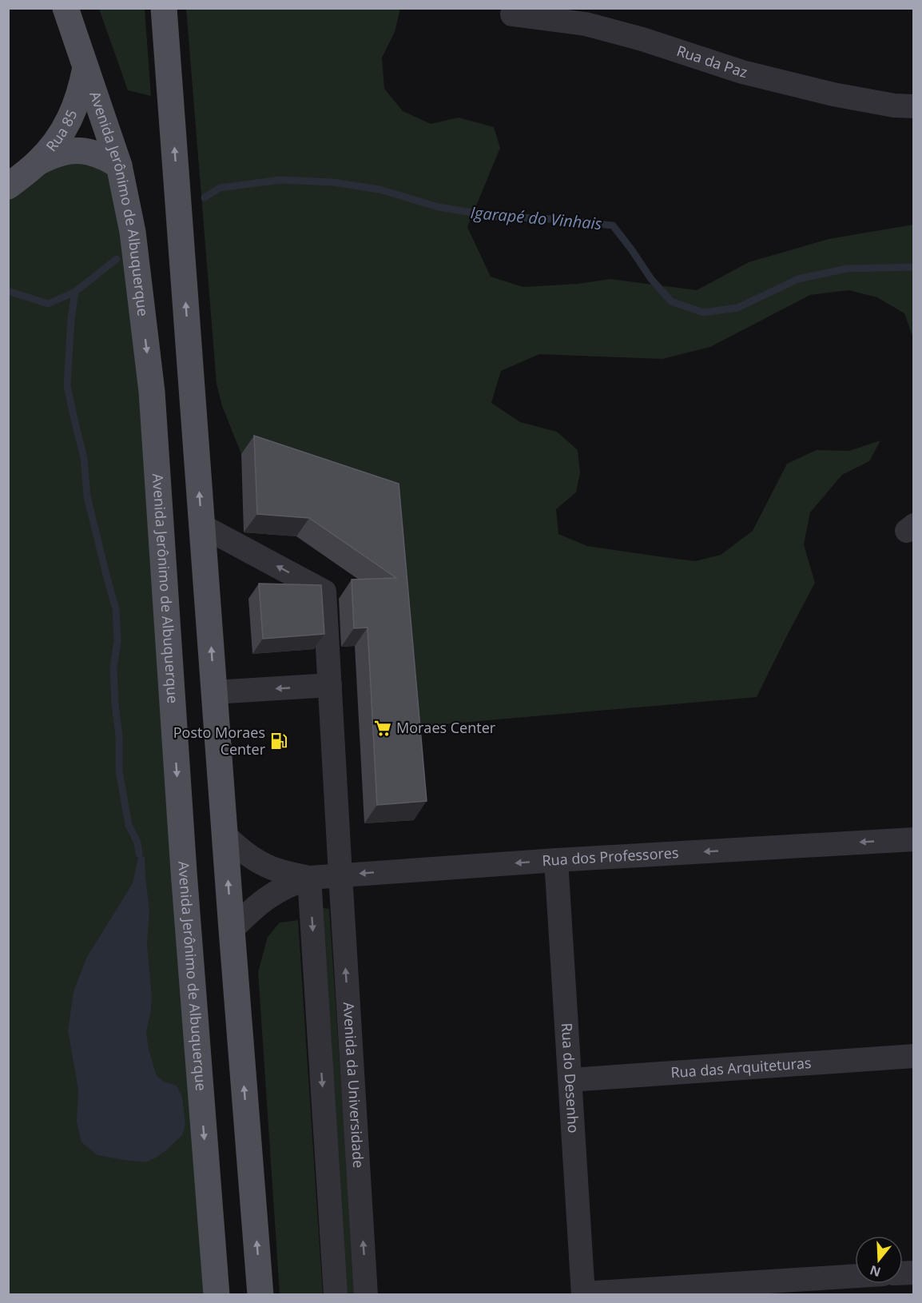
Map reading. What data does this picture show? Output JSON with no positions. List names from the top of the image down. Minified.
{"streets":{"main road":["Rua 85","Avenida Jerônimo de Albuquerque"],"street":["Rua da Paz","Rua dos Professores","Rua das Arquiteturas","Rua do Desenho","Avenida da Universidade"]},"crossings":[["Rua 85","Avenida Jerônimo de Albuquerque"],["Rua dos Professores","Rua do Desenho"],["Rua dos Professores","Avenida da Universidade"],["Rua das Arquiteturas","Rua do Desenho"]],"one_way":["Rua dos Professores"],"water":["Igarapé do Vinhais"],"places":{"supermarket":["Moraes Center"],"fuel station":["Posto Moraes Center"]},"north":"bottom"}
